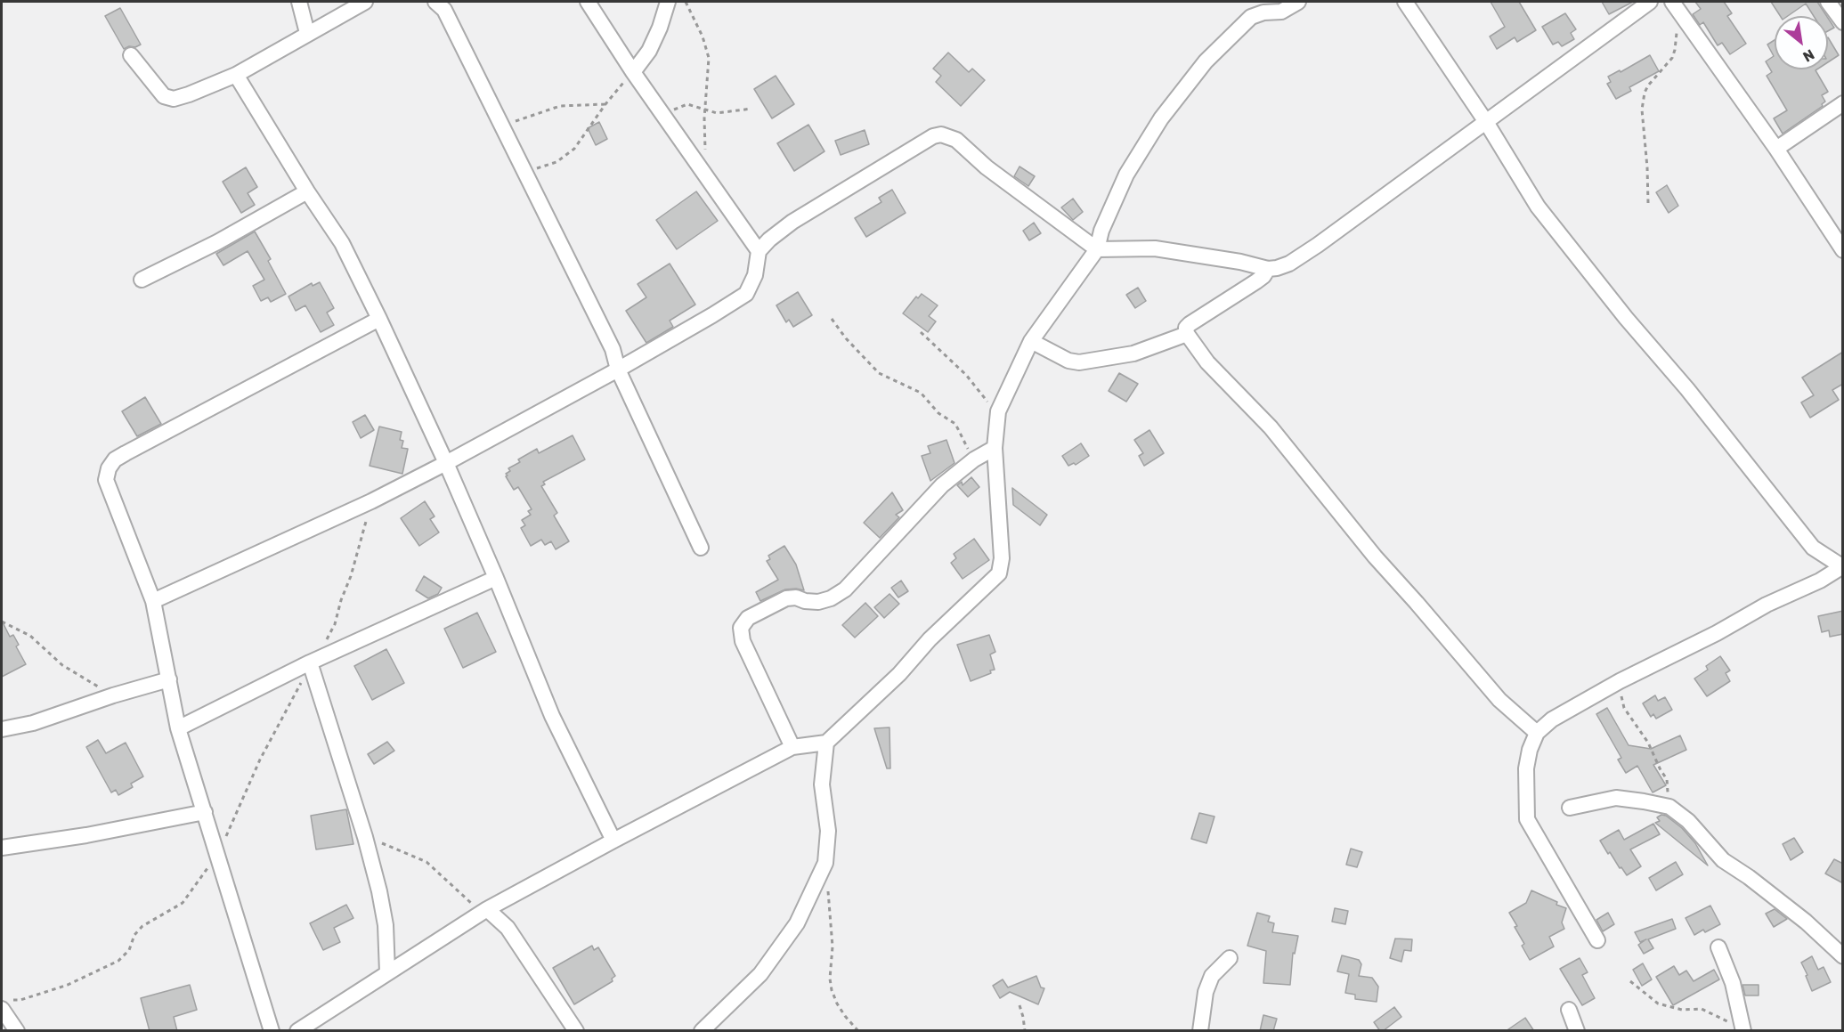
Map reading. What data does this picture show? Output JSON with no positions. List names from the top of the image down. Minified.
{"north":"bottom right"}
